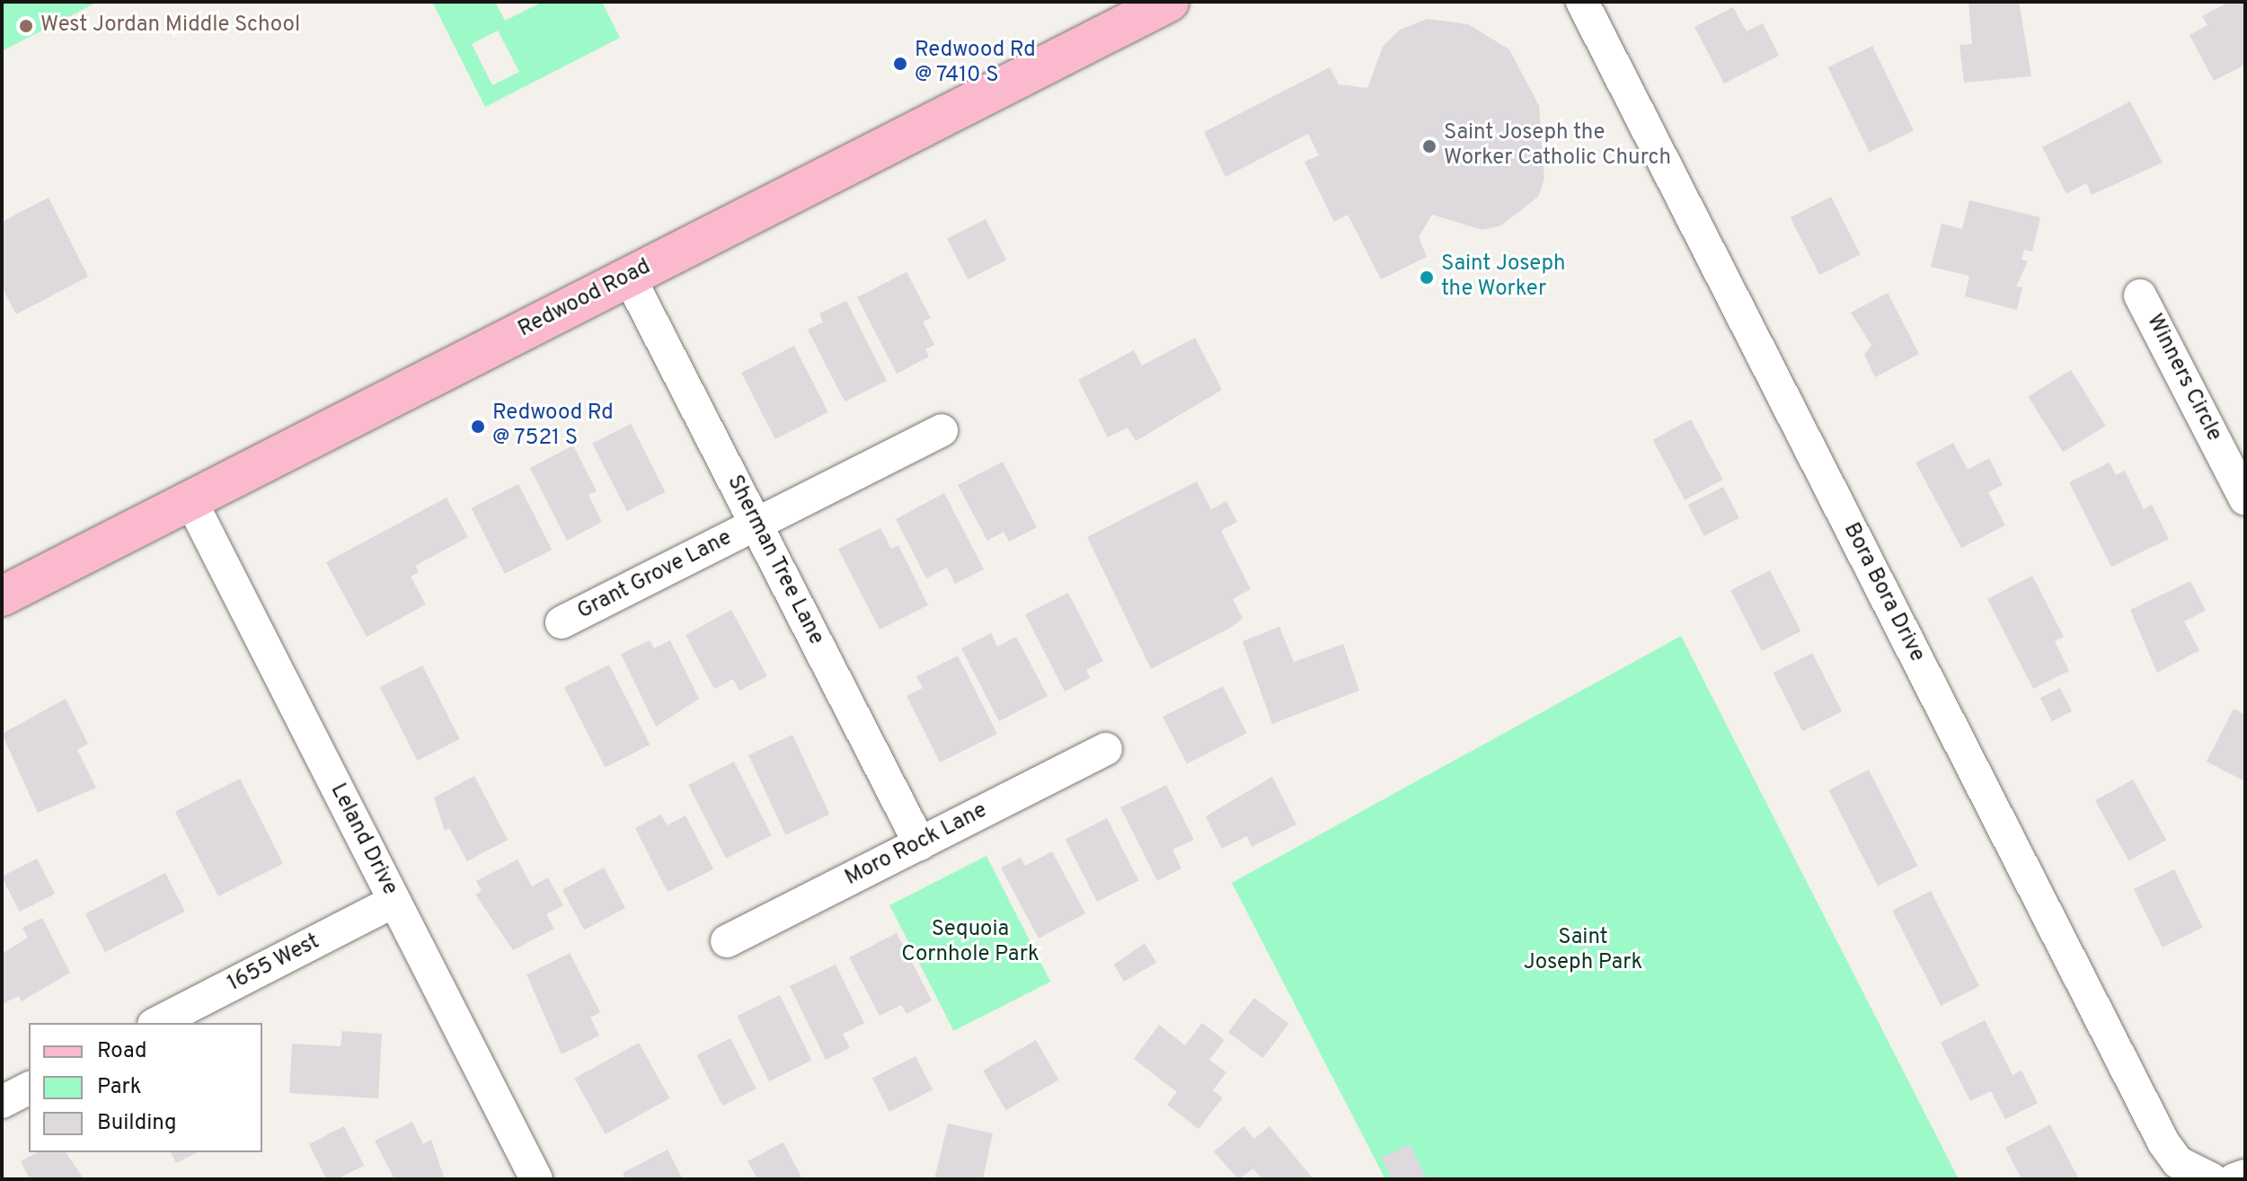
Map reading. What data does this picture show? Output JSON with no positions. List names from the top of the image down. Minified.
{"streets":{"main road":["Redwood Road"],"street":["Winners Circle","Sherman Tree Lane","Grant Grove Lane","Bora Bora Drive","Leland Drive","Moro Rock Lane","1655 West"]},"crossings":[["Redwood Road","Sherman Tree Lane"],["Redwood Road","Leland Drive"],["Sherman Tree Lane","Grant Grove Lane"],["Sherman Tree Lane","Moro Rock Lane"],["Leland Drive","1655 West"]],"parks":["Sequoia Cornhole Park","Saint Joseph Park"],"places":["West Jordan Middle School","Redwood Rd @ 7410 S","Saint Joseph the Worker Catholic Church","Saint Joseph the Worker","Redwood Rd @ 7521 S"],"legend":["Road","Park","Building"]}
